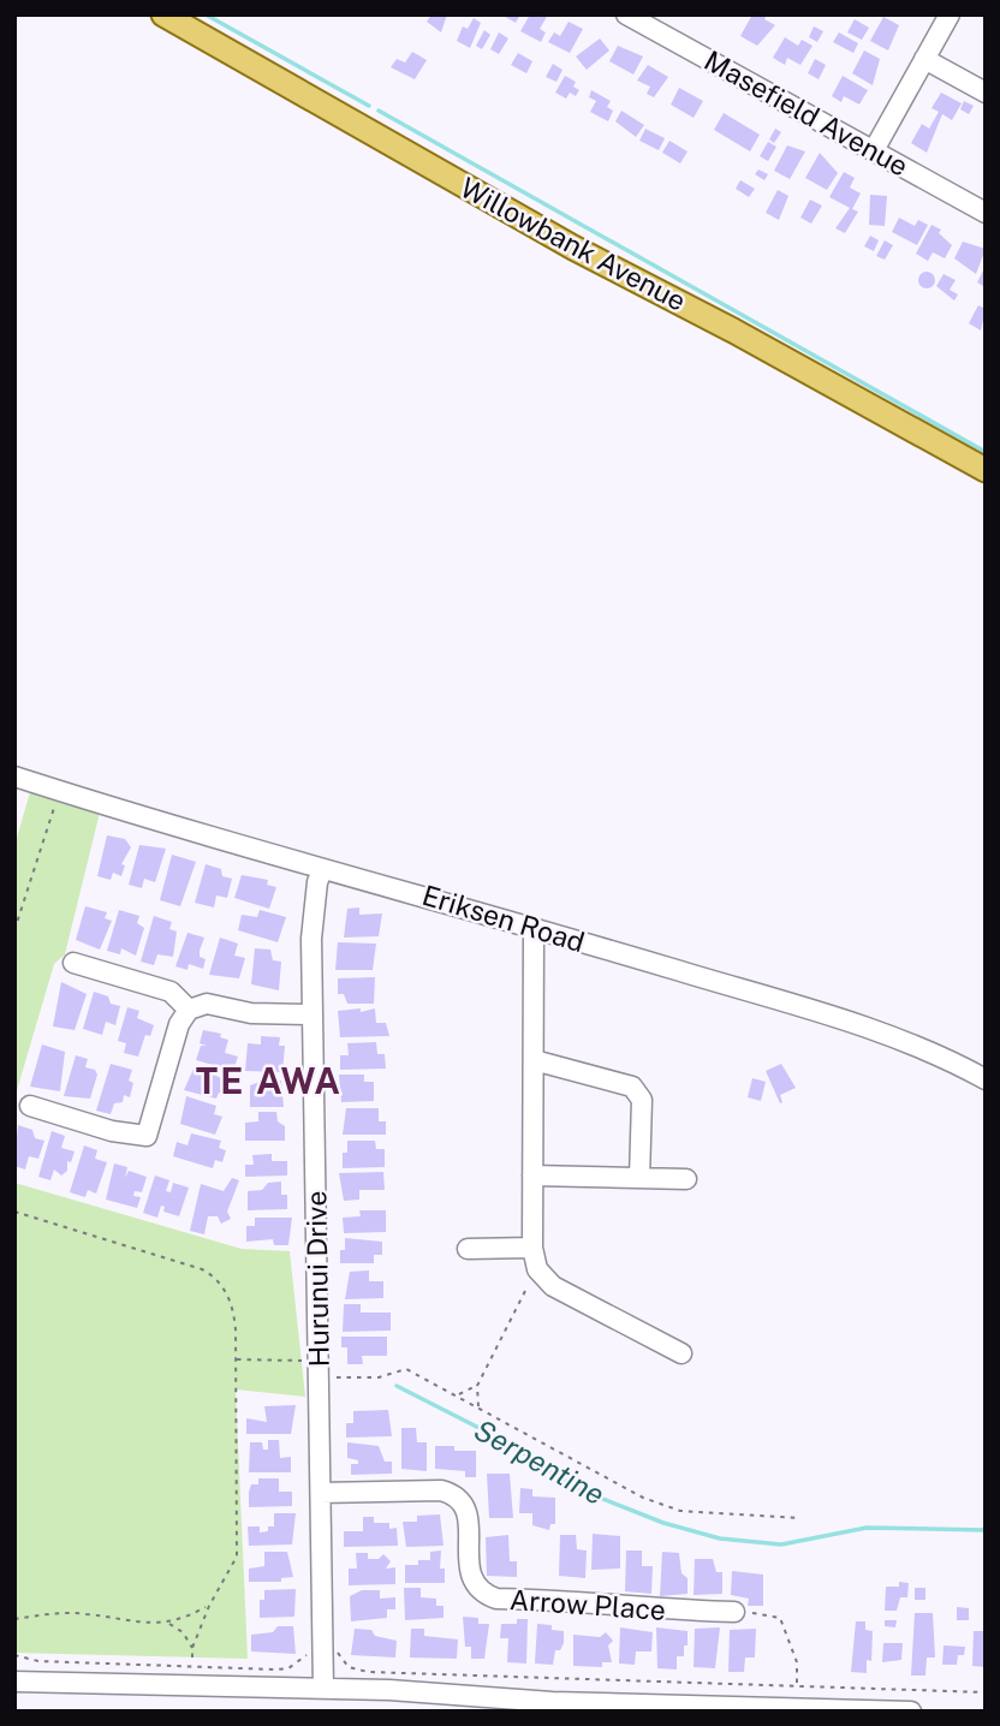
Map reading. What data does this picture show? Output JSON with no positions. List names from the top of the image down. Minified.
{"streets":{"main road":["Willowbank Avenue"],"street":["Masefield Avenue","Eriksen Road","Hurunui Drive","Arrow Place"]},"crossings":[["Eriksen Road","Hurunui Drive"],["Hurunui Drive","Arrow Place"]],"districts":["TE AWA"],"water":["Serpentine"]}
